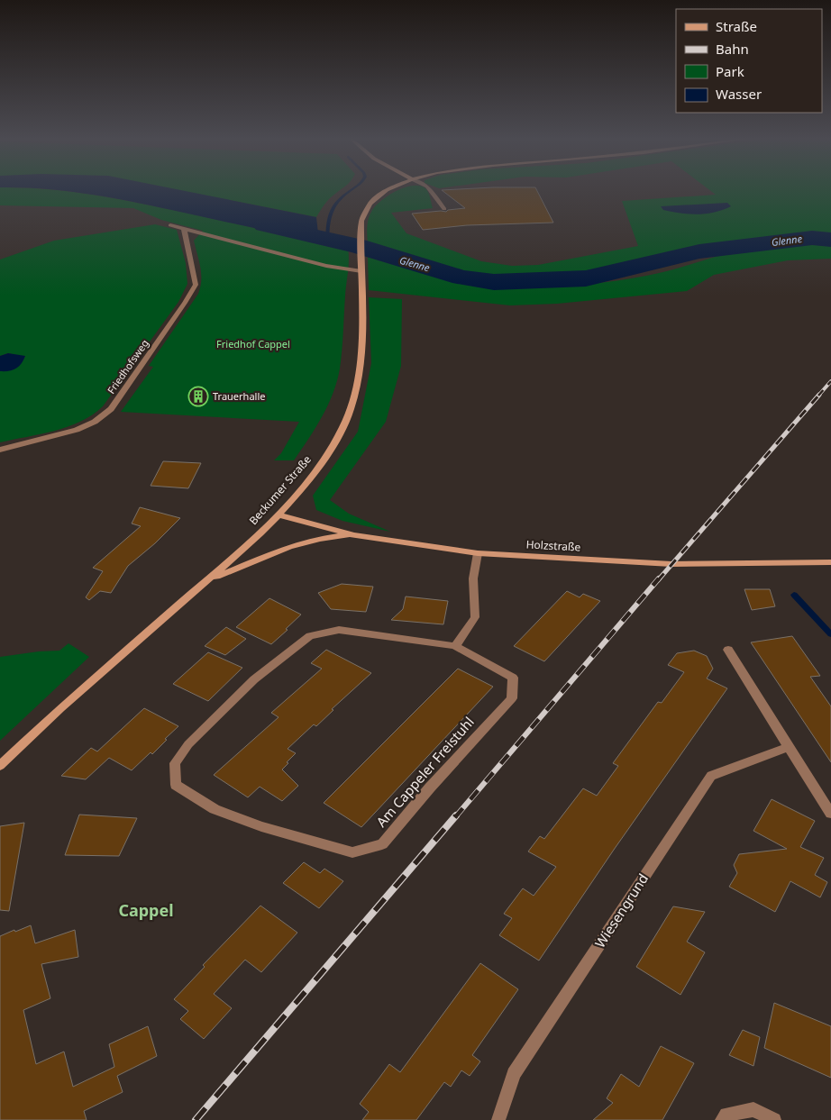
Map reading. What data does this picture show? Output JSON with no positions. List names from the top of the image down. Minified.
{"streets":{"main road":["Beckumer Straße","Holzstraße"],"street":["Friedhofsweg","Am Cappeler Freistuhl","Wiesengrund"]},"crossings":[["Beckumer Straße","Holzstraße"]],"districts":["Cappel"],"water":["Glenne"],"parks":["Friedhof Cappel"],"places":{"building":["Trauerhalle"]},"legend":["Straße","Bahn","Park","Wasser"]}
